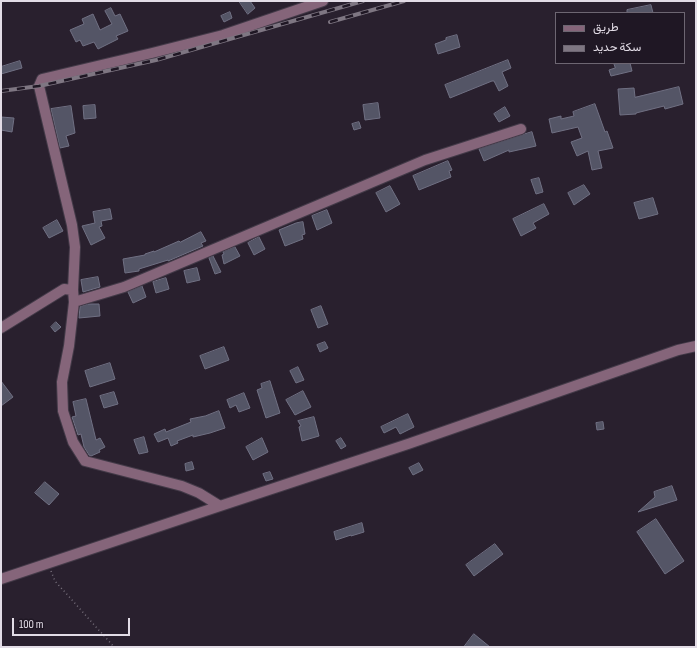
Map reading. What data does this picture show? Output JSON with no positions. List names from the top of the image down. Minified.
{"legend":["طريق","سكة حديد"],"scale_bar":"100 m"}
